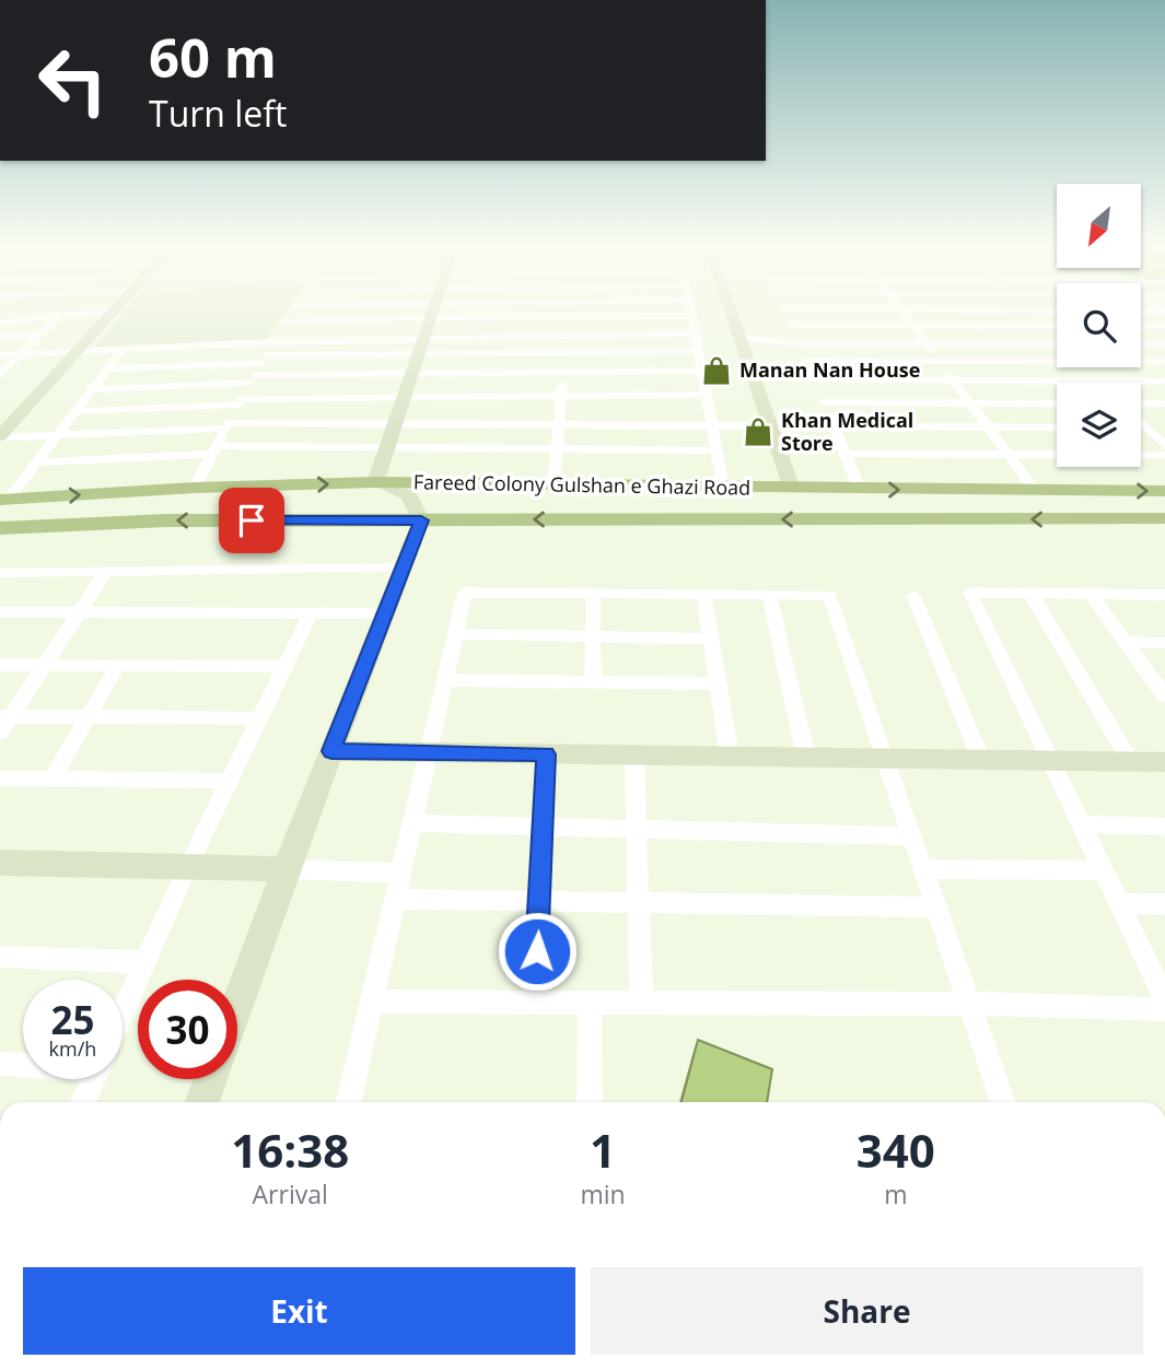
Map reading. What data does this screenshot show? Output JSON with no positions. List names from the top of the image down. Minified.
{"streets":{"main road":["Fareed Colony Gulshan e Ghazi Road"]},"places":{"shop":["Manan Nan House","Khan Medical Store"]},"north":"bottom left","page":{"turn":["60 m","Turn left"],"speed":"25 km/h","limit":"30","eta":["16:38","Arrival","1","min","340","m"],"buttons":["Exit","Share"]}}
